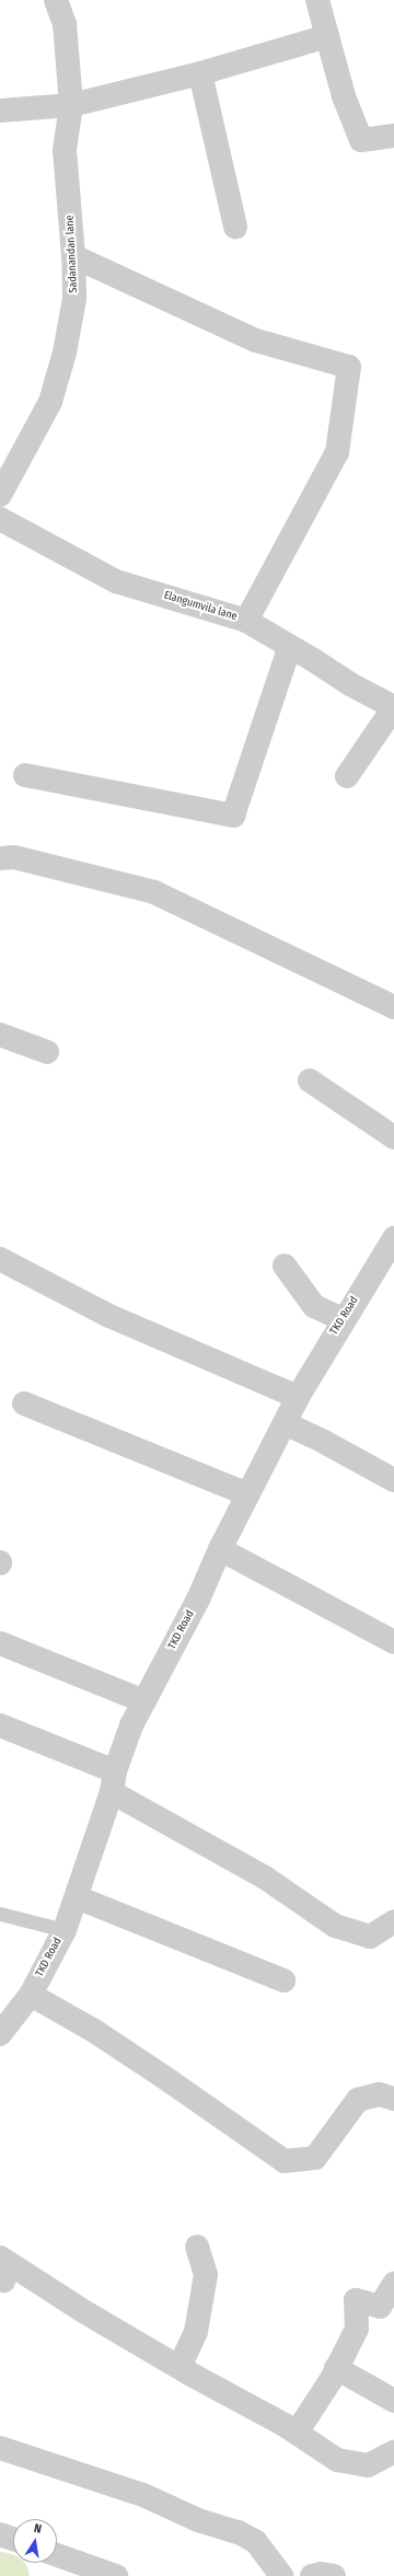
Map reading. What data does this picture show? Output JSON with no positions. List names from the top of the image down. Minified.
{"streets":{"street":["Sadanandan lane","Elangumvila lane","TKD Road"]},"north":"top"}
